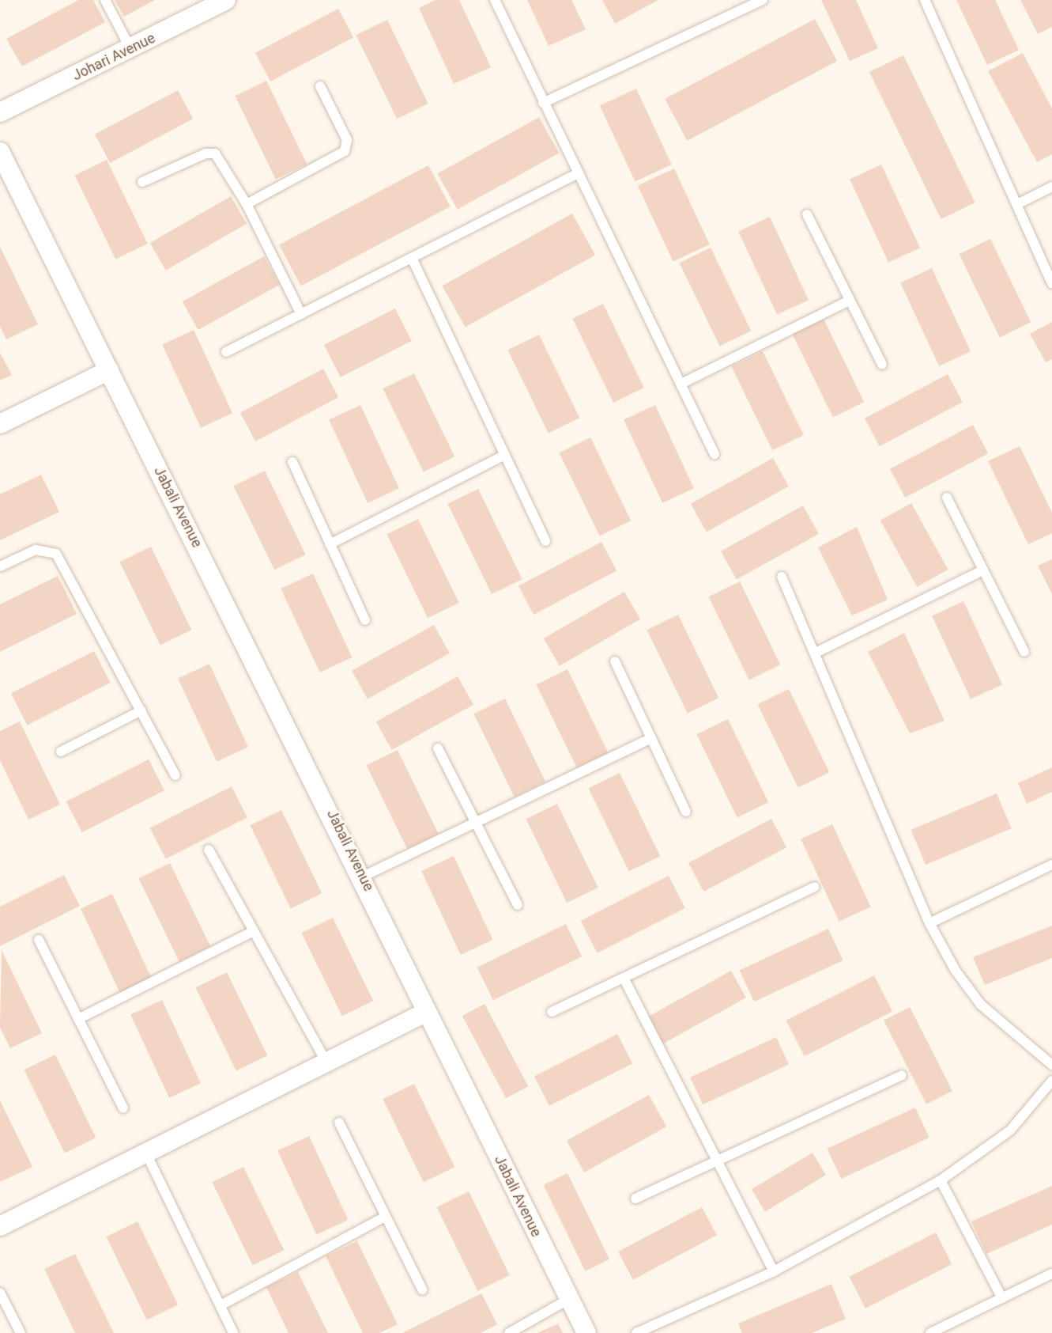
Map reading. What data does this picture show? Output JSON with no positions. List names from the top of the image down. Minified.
{"streets":{"street":["Johari Avenue","Jabali Avenue"]}}
